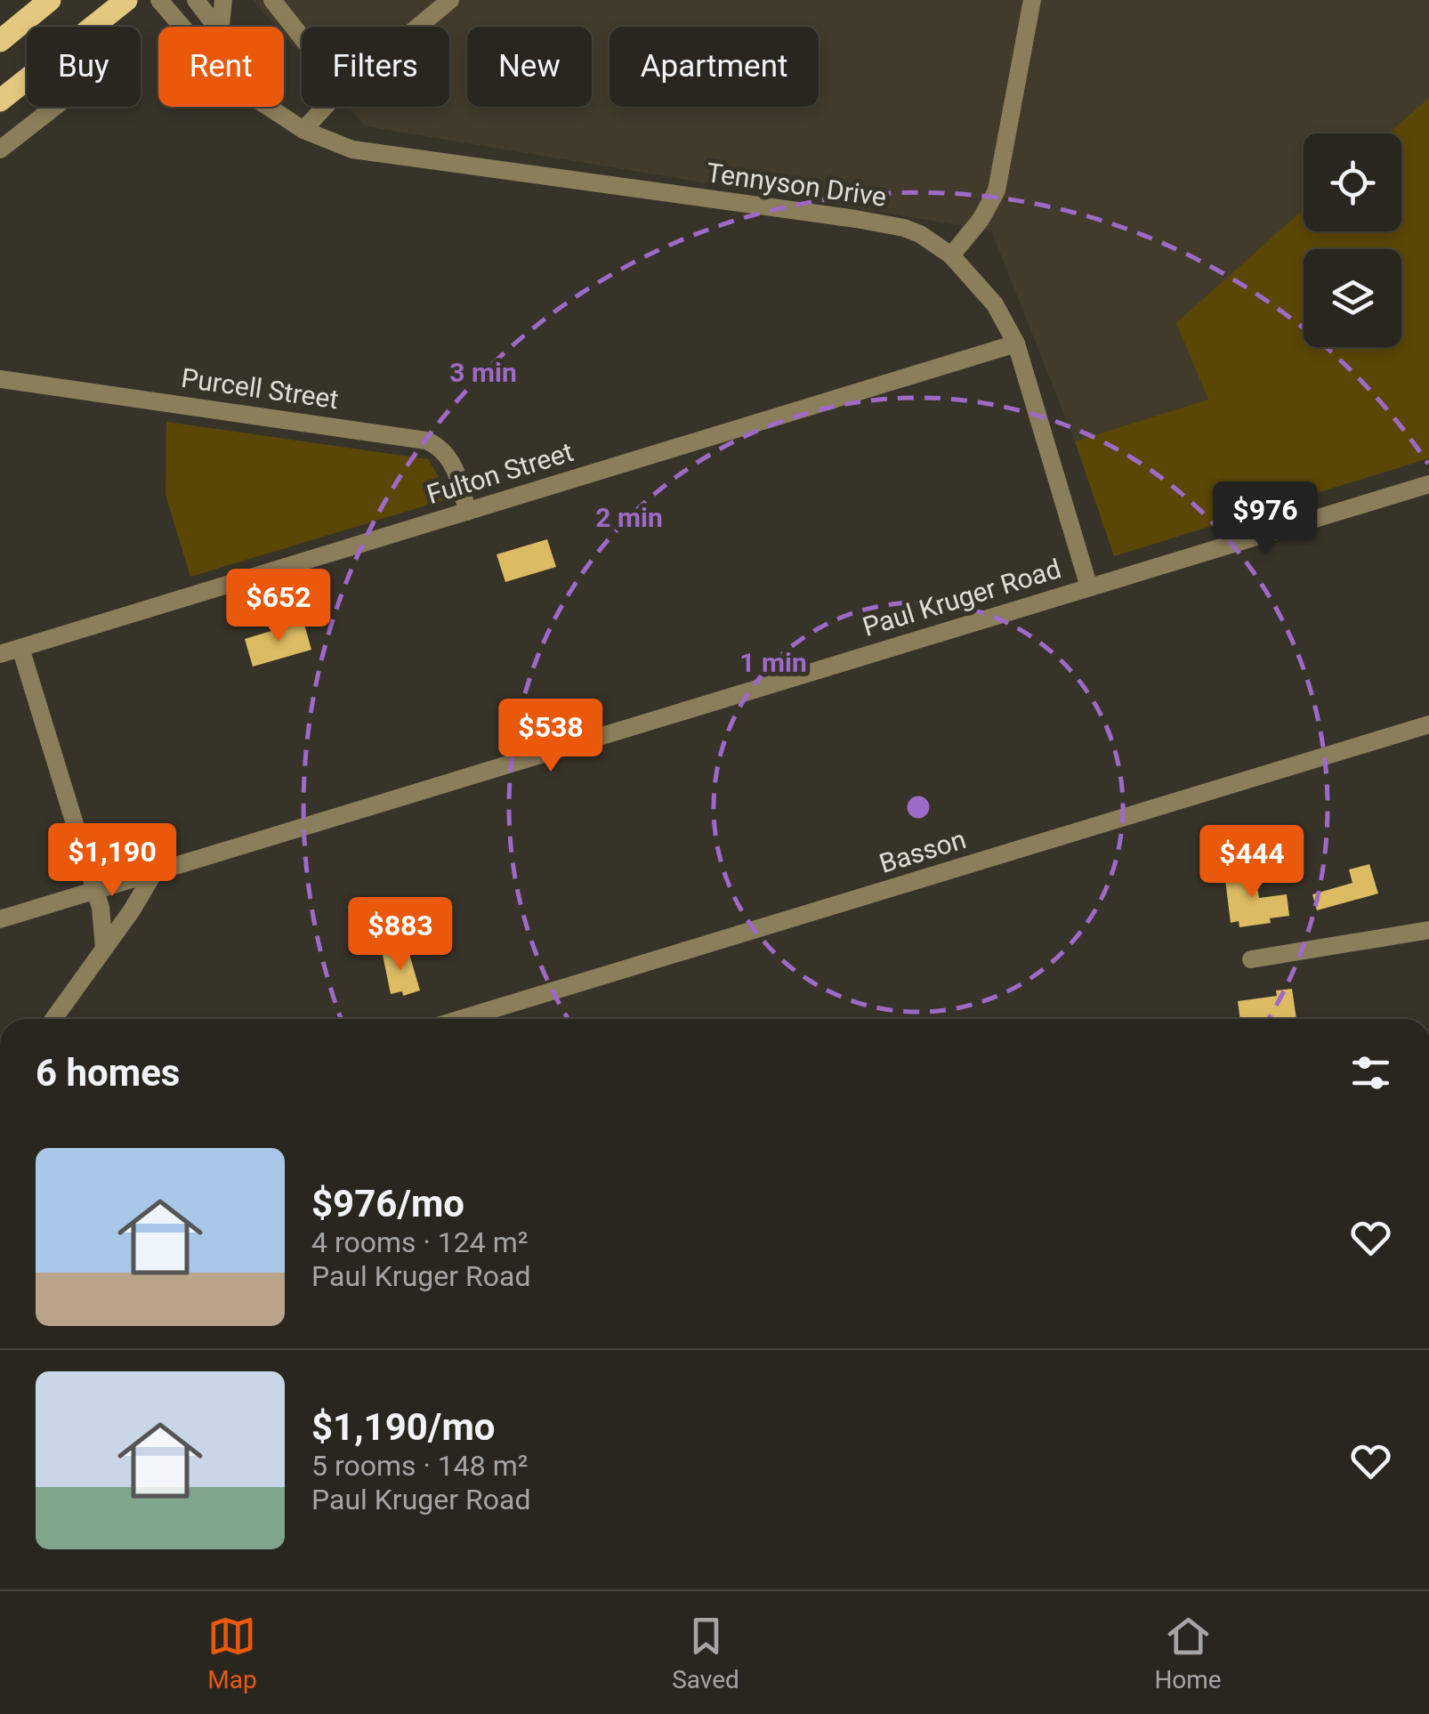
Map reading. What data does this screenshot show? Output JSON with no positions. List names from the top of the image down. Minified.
{"streets":{"street":["Tennyson Drive","Purcell Street","Fulton Street","Paul Kruger Road","Basson"]},"crossings":[["Tennyson Drive","Fulton Street"],["Tennyson Drive","Paul Kruger Road"],["Purcell Street","Fulton Street"]],"page":{"chip":["Buy","Rent","Filters","New","Apartment"],"price":["$976","$652","$538","$1,190","$444","$883"],"heading":"6 homes","list":[{"name":"$976/mo","note":"4 rooms · 124 m² · Paul Kruger Road"},{"name":"$1,190/mo","note":"5 rooms · 148 m² · Paul Kruger Road"}],"tabs":["Map","Saved","Home"]},"rings":["3 min","2 min","1 min"]}
